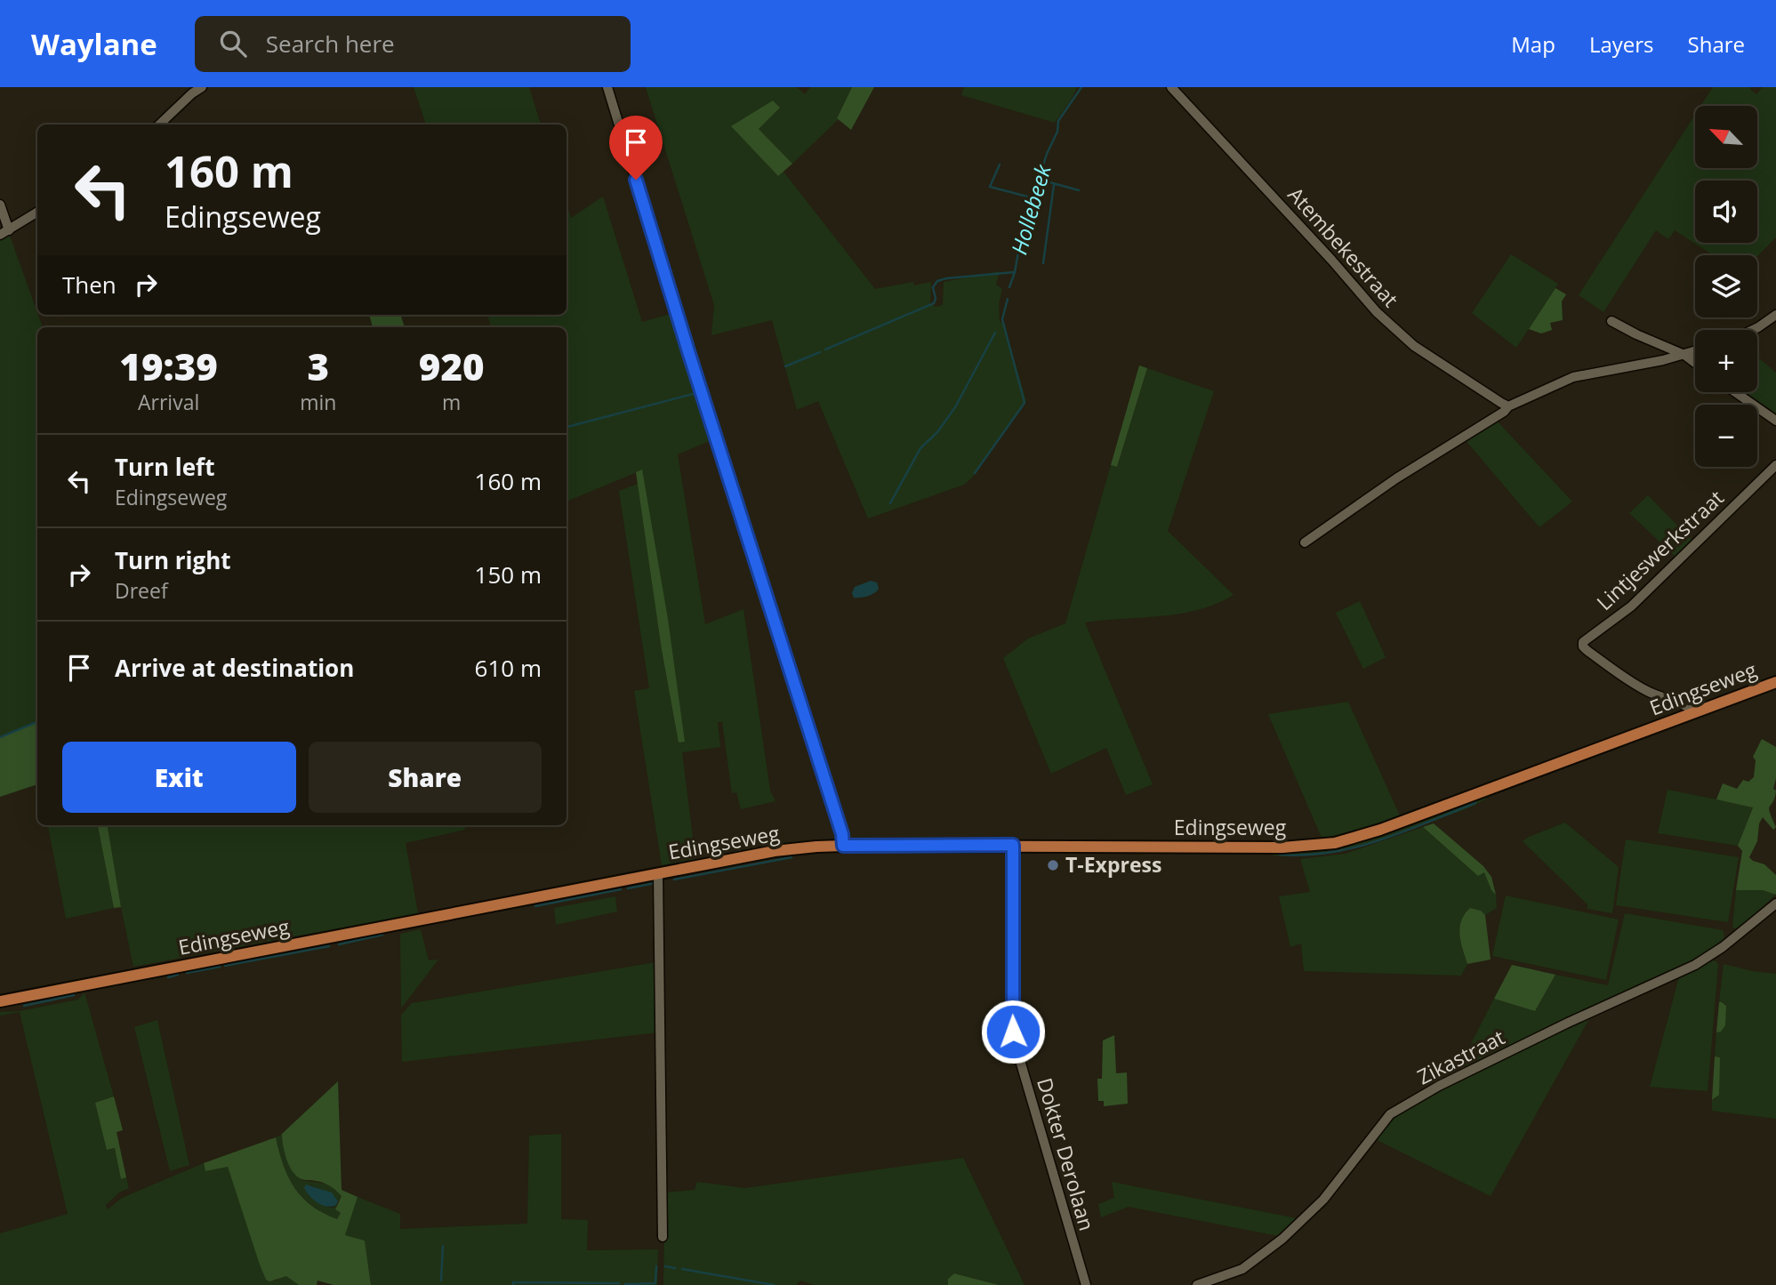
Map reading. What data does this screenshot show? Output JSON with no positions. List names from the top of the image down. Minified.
{"streets":{"main road":["Edingseweg"],"street":["Atembekestraat","Lintjeswerkstraat","Zikastraat","Dokter Derolaan"]},"crossings":[["Lintjeswerkstraat","Edingseweg"],["Edingseweg","Dokter Derolaan"]],"water":["Hollebeek"],"places":["T-Express"],"north":"top left","page":{"header":"Waylane","search":"Search here","nav":["Map","Layers","Share"],"map_buttons":["+","−"],"turn":["160 m","Edingseweg"],"then":"Then","eta":["19:39","Arrival","3","min","920","m"],"list":[{"name":"Turn left","note":"Edingseweg","value":"160 m"},{"name":"Turn right","note":"Dreef","value":"150 m"},{"name":"Arrive at destination","value":"610 m"}],"buttons":["Exit","Share"]}}
